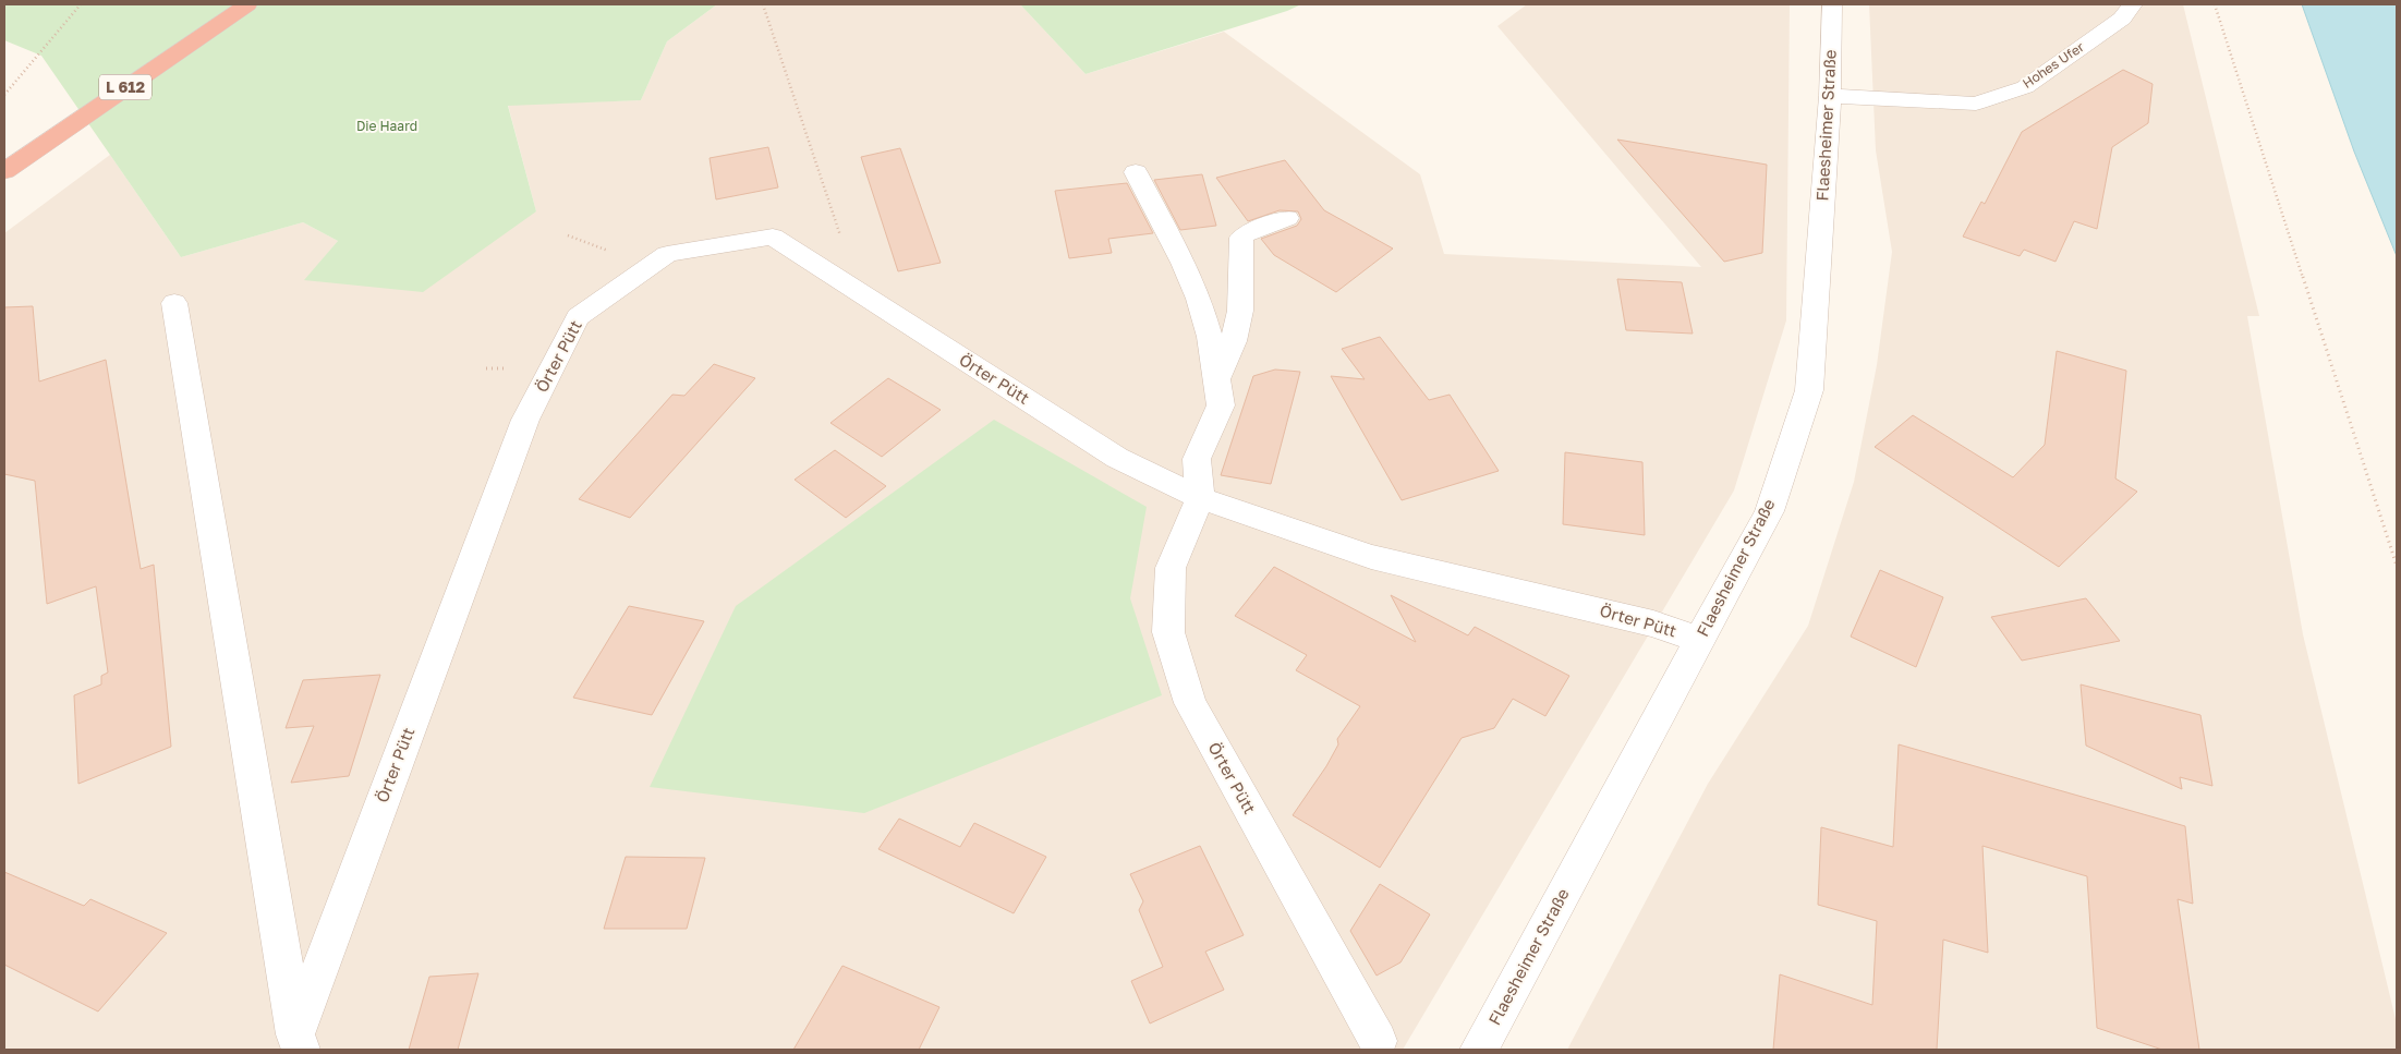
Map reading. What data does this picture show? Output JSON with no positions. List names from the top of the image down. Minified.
{"streets":{"highway":["L 612"],"street":["Hohes Ufer","Flaesheimer Straße","Örter Pütt"]},"crossings":[["Hohes Ufer","Flaesheimer Straße"],["Flaesheimer Straße","Örter Pütt"]],"parks":["Die Haard"]}
